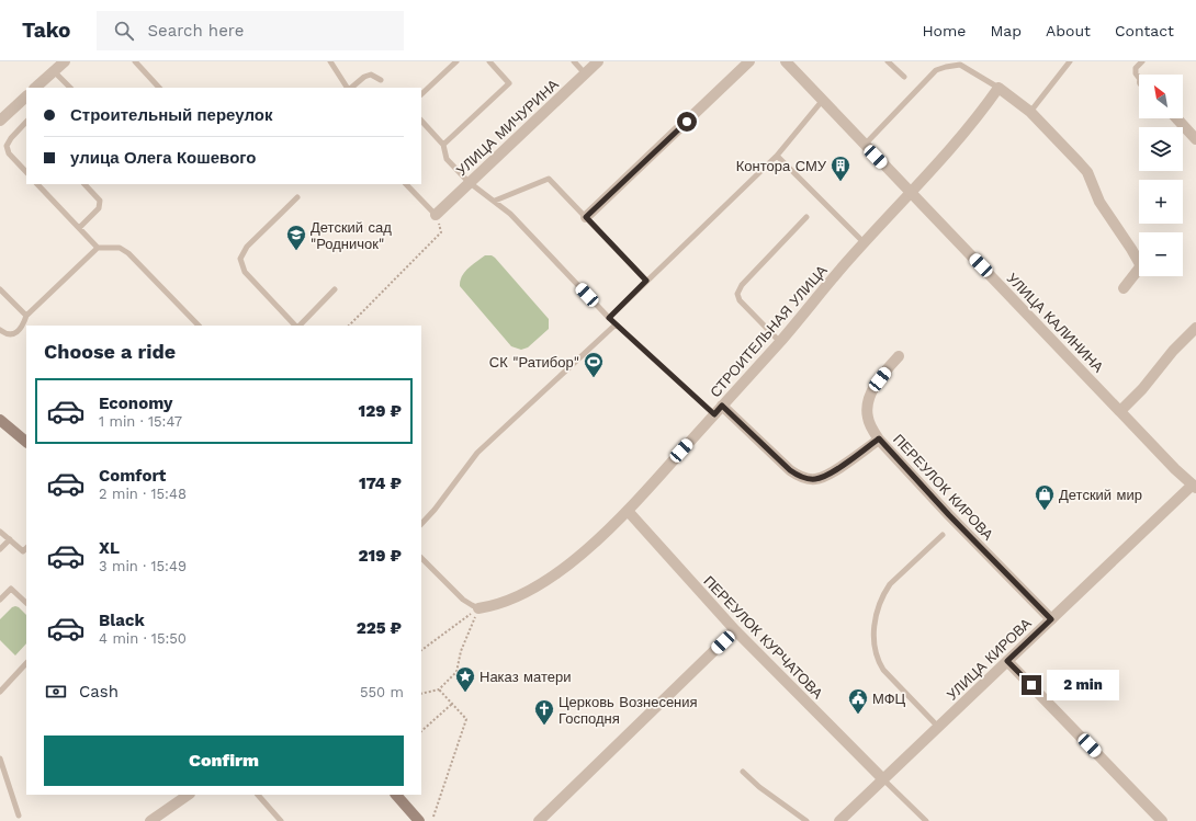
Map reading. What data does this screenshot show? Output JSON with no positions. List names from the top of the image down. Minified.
{"streets":{"street":["УЛИЦА МИЧУРИНА","УЛИЦА КАЛИНИНА","СТРОИТЕЛЬНАЯ УЛИЦА","ПЕРЕУЛОК КИРОВА","ПЕРЕУЛОК КУРЧАТОВА","УЛИЦА КИРОВА"]},"crossings":[["УЛИЦА КАЛИНИНА","СТРОИТЕЛЬНАЯ УЛИЦА"],["УЛИЦА КАЛИНИНА","УЛИЦА КИРОВА"],["СТРОИТЕЛЬНАЯ УЛИЦА","ПЕРЕУЛОК КИРОВА"],["СТРОИТЕЛЬНАЯ УЛИЦА","ПЕРЕУЛОК КУРЧАТОВА"],["ПЕРЕУЛОК КИРОВА","УЛИЦА КИРОВА"],["ПЕРЕУЛОК КУРЧАТОВА","УЛИЦА КИРОВА"]],"places":{"building":["Контора СМУ"],"school or university":["Детский сад \"Родничок\""],"sports":["СК \"Ратибор\""],"shop":["Детский мир"],"place":["Наказ матери"],"public building":["МФЦ"],"church":["Церковь Вознесения Господня"]},"north":"top left","page":{"header":"Tako","search":"Search here","nav":["Home","Map","About","Contact"],"map_buttons":["+","−"],"banner":["Строительный переулок","улица Олега Кошевого"],"heading":"Choose a ride","list":[{"name":"Economy","note":"1 min · 15:47","value":"129 ₽"},{"name":"Comfort","note":"2 min · 15:48","value":"174 ₽"},{"name":"XL","note":"3 min · 15:49","value":"219 ₽"},{"name":"Black","note":"4 min · 15:50","value":"225 ₽"}],"pay":["Cash","550 m"],"bubble":"2 min","buttons":"Confirm"}}
